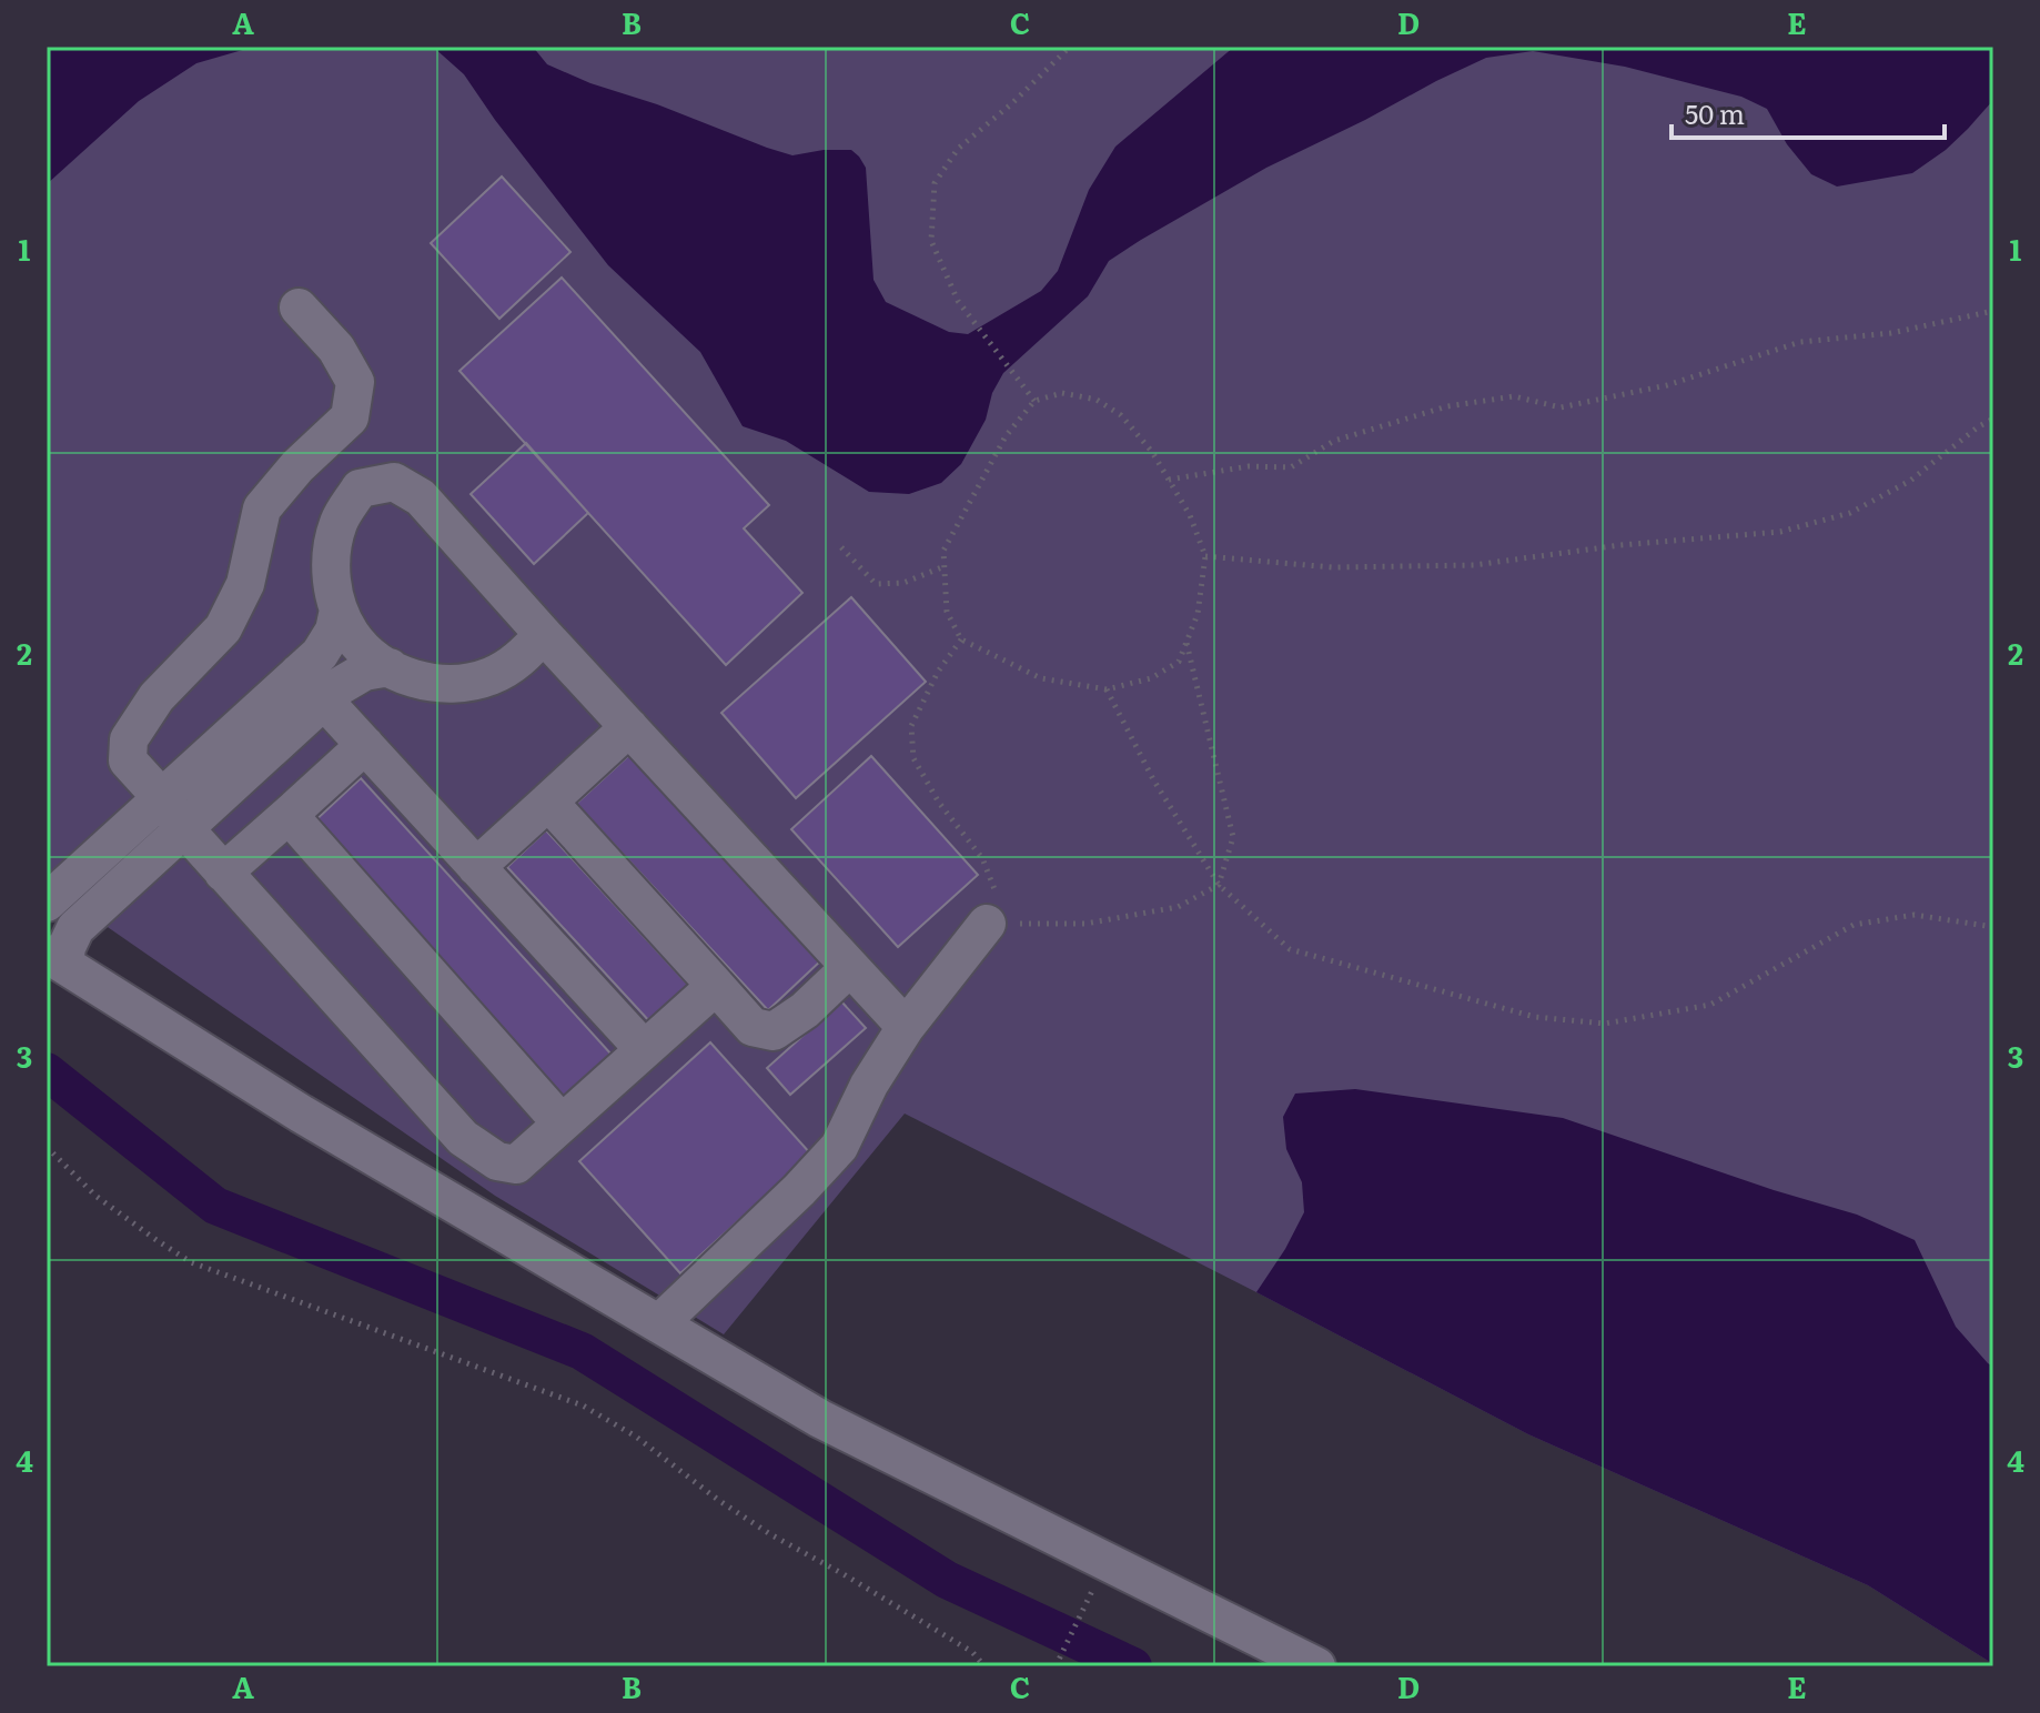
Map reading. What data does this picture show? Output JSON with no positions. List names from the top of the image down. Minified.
{"scale_bar":"50 m","grid":{"columns":["A","B","C","D","E"],"rows":["1","2","3","4"]}}
